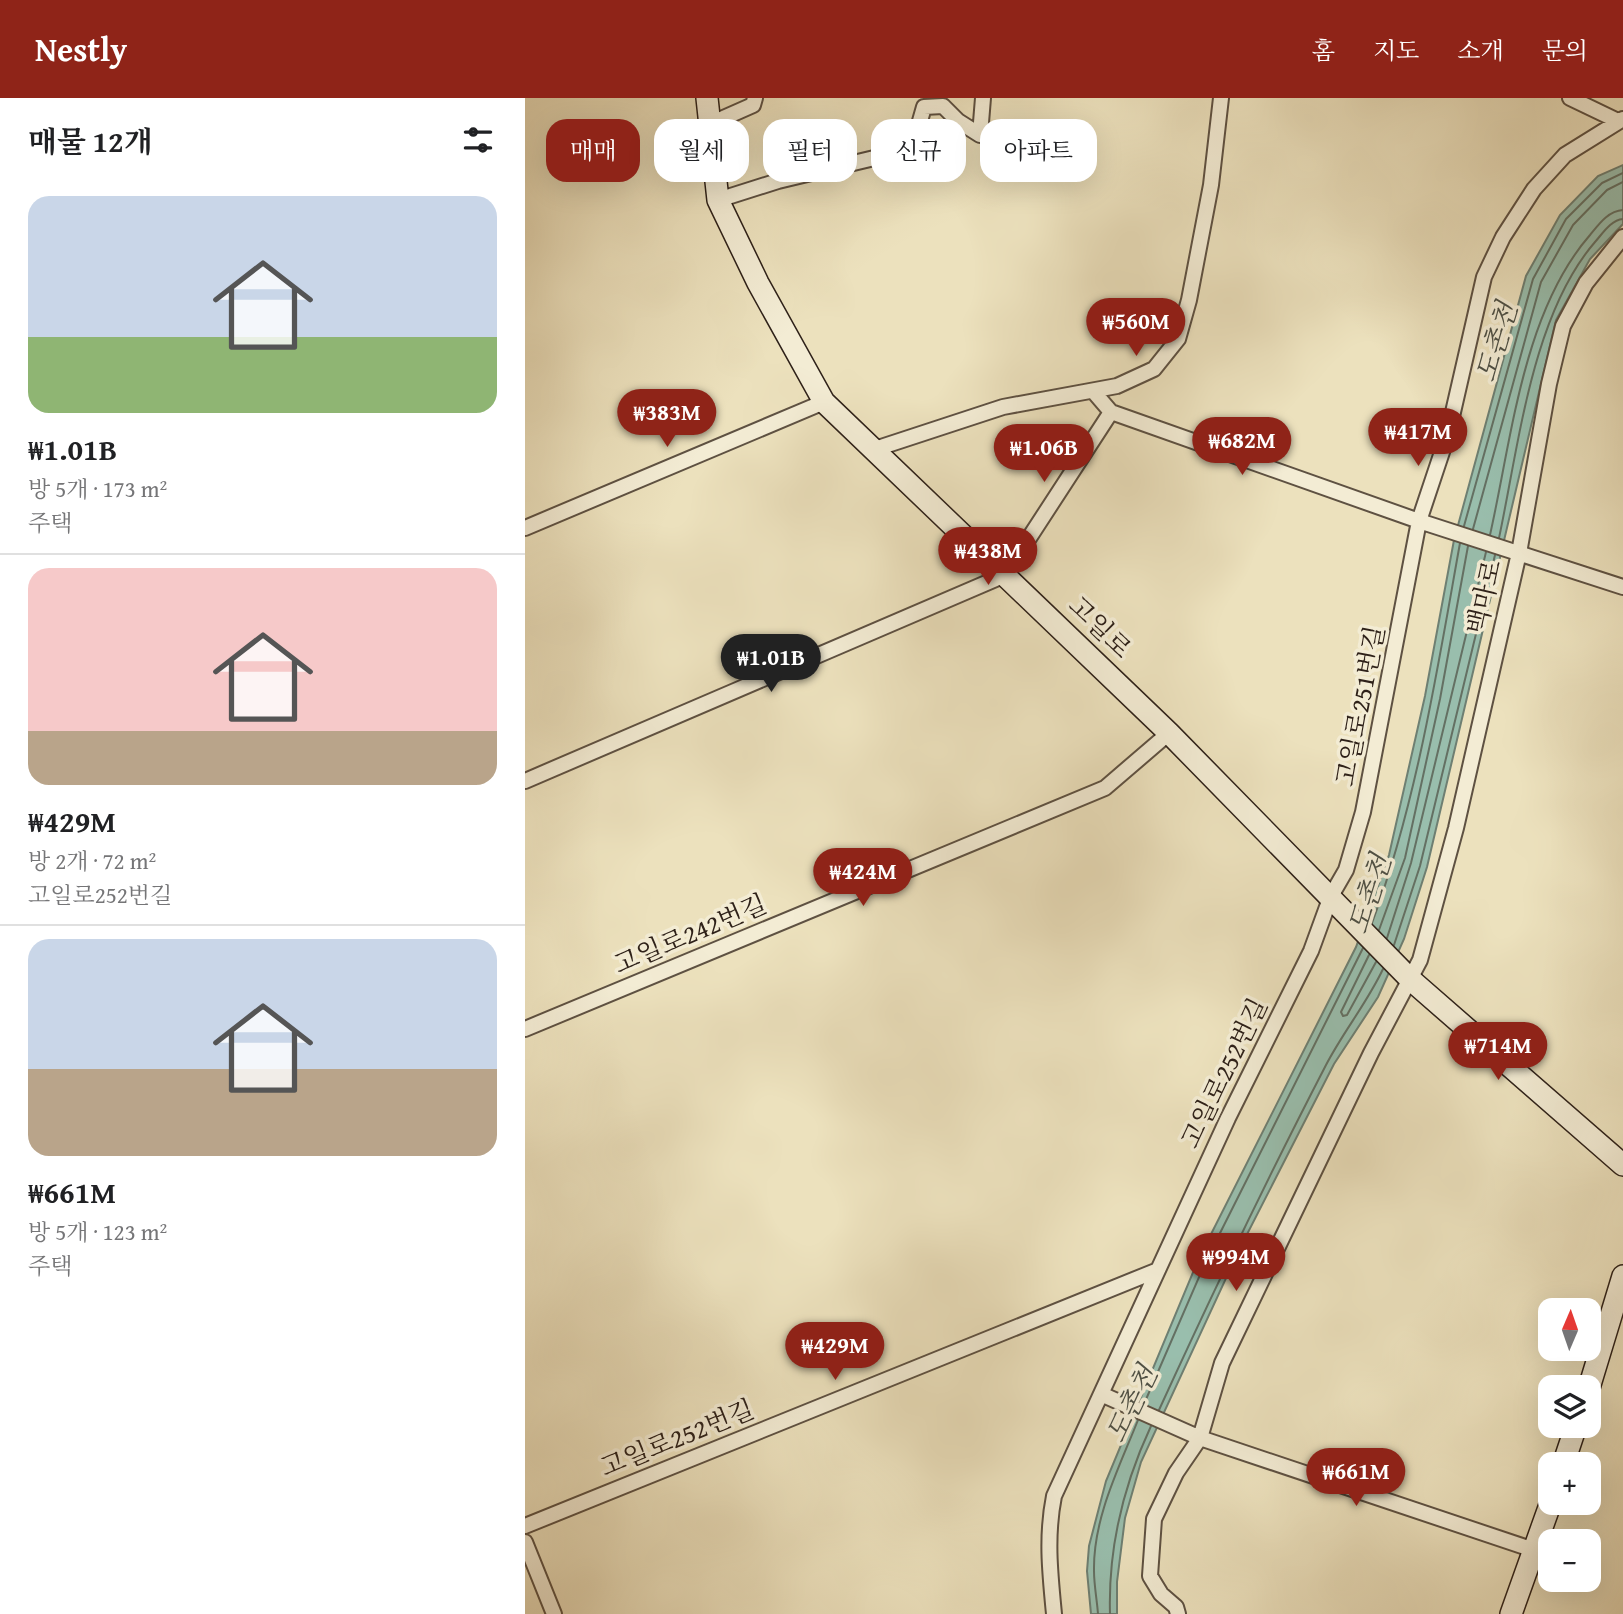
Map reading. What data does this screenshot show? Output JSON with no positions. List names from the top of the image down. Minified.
{"streets":{"street":["백마로","고일로","고일로251번길","고일로242번길","고일로252번길"]},"crossings":[["백마로","고일로"],["고일로","고일로251번길"],["고일로","고일로242번길"],["고일로","고일로252번길"],["고일로251번길","고일로252번길"]],"water":["도촌천"],"north":"top","page":{"header":"Nestly","nav":["홈","지도","소개","문의"],"heading":"매물 12개","chip":["매매","월세","필터","신규","아파트"],"list":[{"name":"₩1.01B","note":"방 5개 · 173 m² · 주택"},{"name":"₩429M","note":"방 2개 · 72 m² · 고일로252번길"},{"name":"₩661M","note":"방 5개 · 123 m² · 주택"}],"price":["₩560M","₩383M","₩417M","₩682M","₩1.06B","₩438M","₩1.01B","₩424M","₩714M","₩994M","₩429M","₩661M"],"map_buttons":["+","−"]}}
